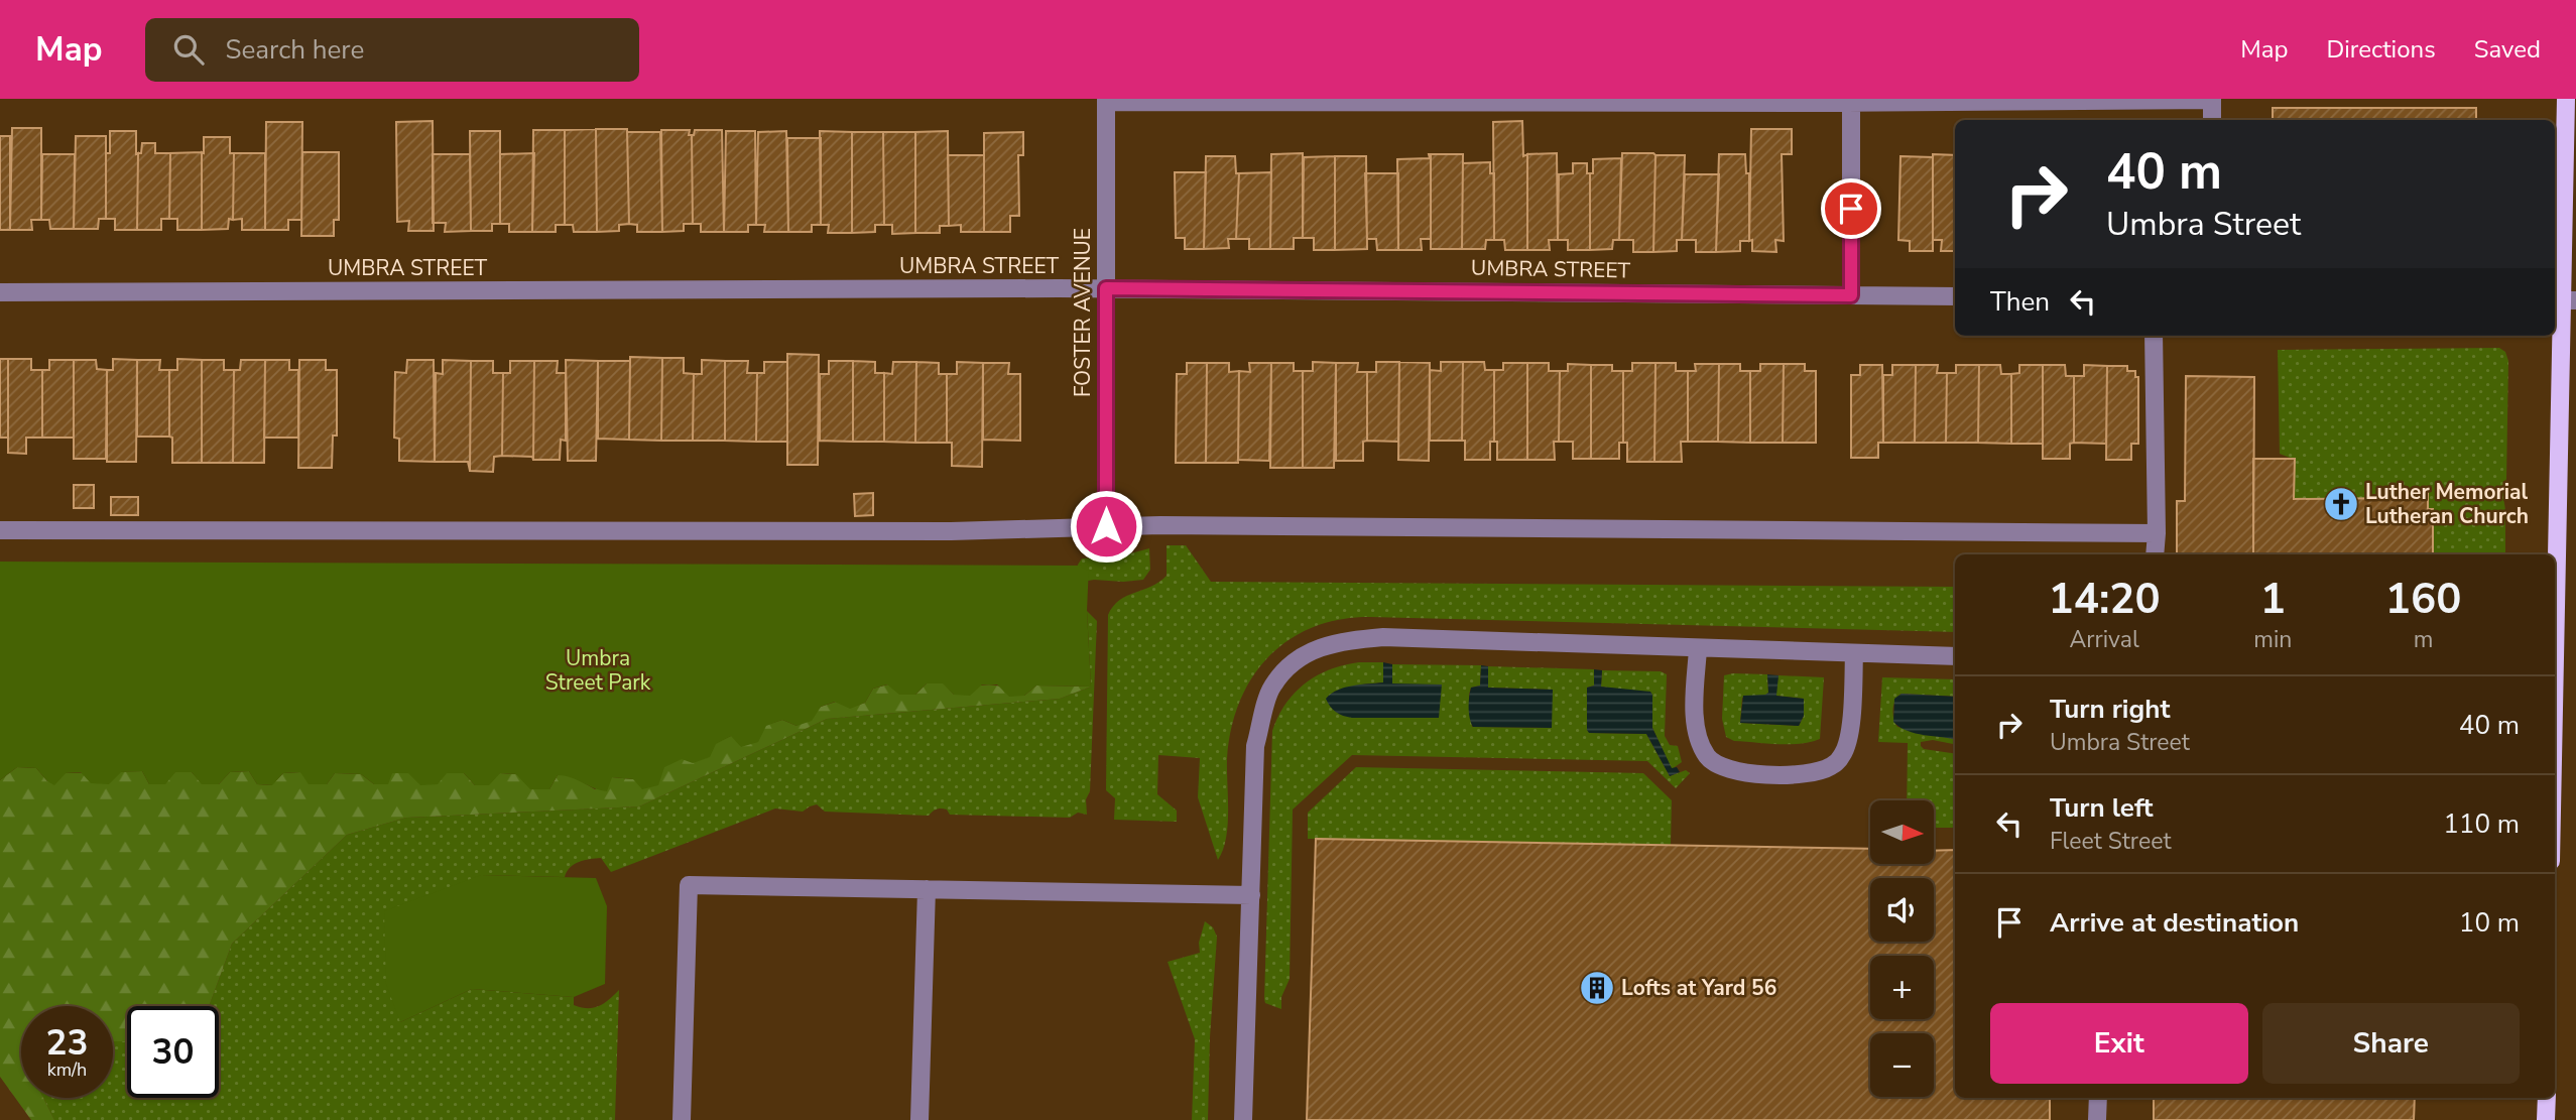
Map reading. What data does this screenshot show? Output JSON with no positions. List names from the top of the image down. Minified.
{"streets":{"street":["UMBRA STREET","FOSTER AVENUE"]},"crossings":[["UMBRA STREET","FOSTER AVENUE"]],"parks":["Umbra Street Park"],"places":{"church":["Luther Memorial Lutheran Church"],"building":["Lofts at Yard 56"]},"north":"right","page":{"header":"Map","search":"Search here","nav":["Map","Directions","Saved"],"turn":["40 m","Umbra Street"],"then":"Then","eta":["14:20","Arrival","1","min","160","m"],"list":[{"name":"Turn right","note":"Umbra Street","value":"40 m"},{"name":"Turn left","note":"Fleet Street","value":"110 m"},{"name":"Arrive at destination","value":"10 m"}],"map_buttons":["+","−"],"buttons":["Exit","Share"],"speed":"23 km/h","limit":"30"}}
